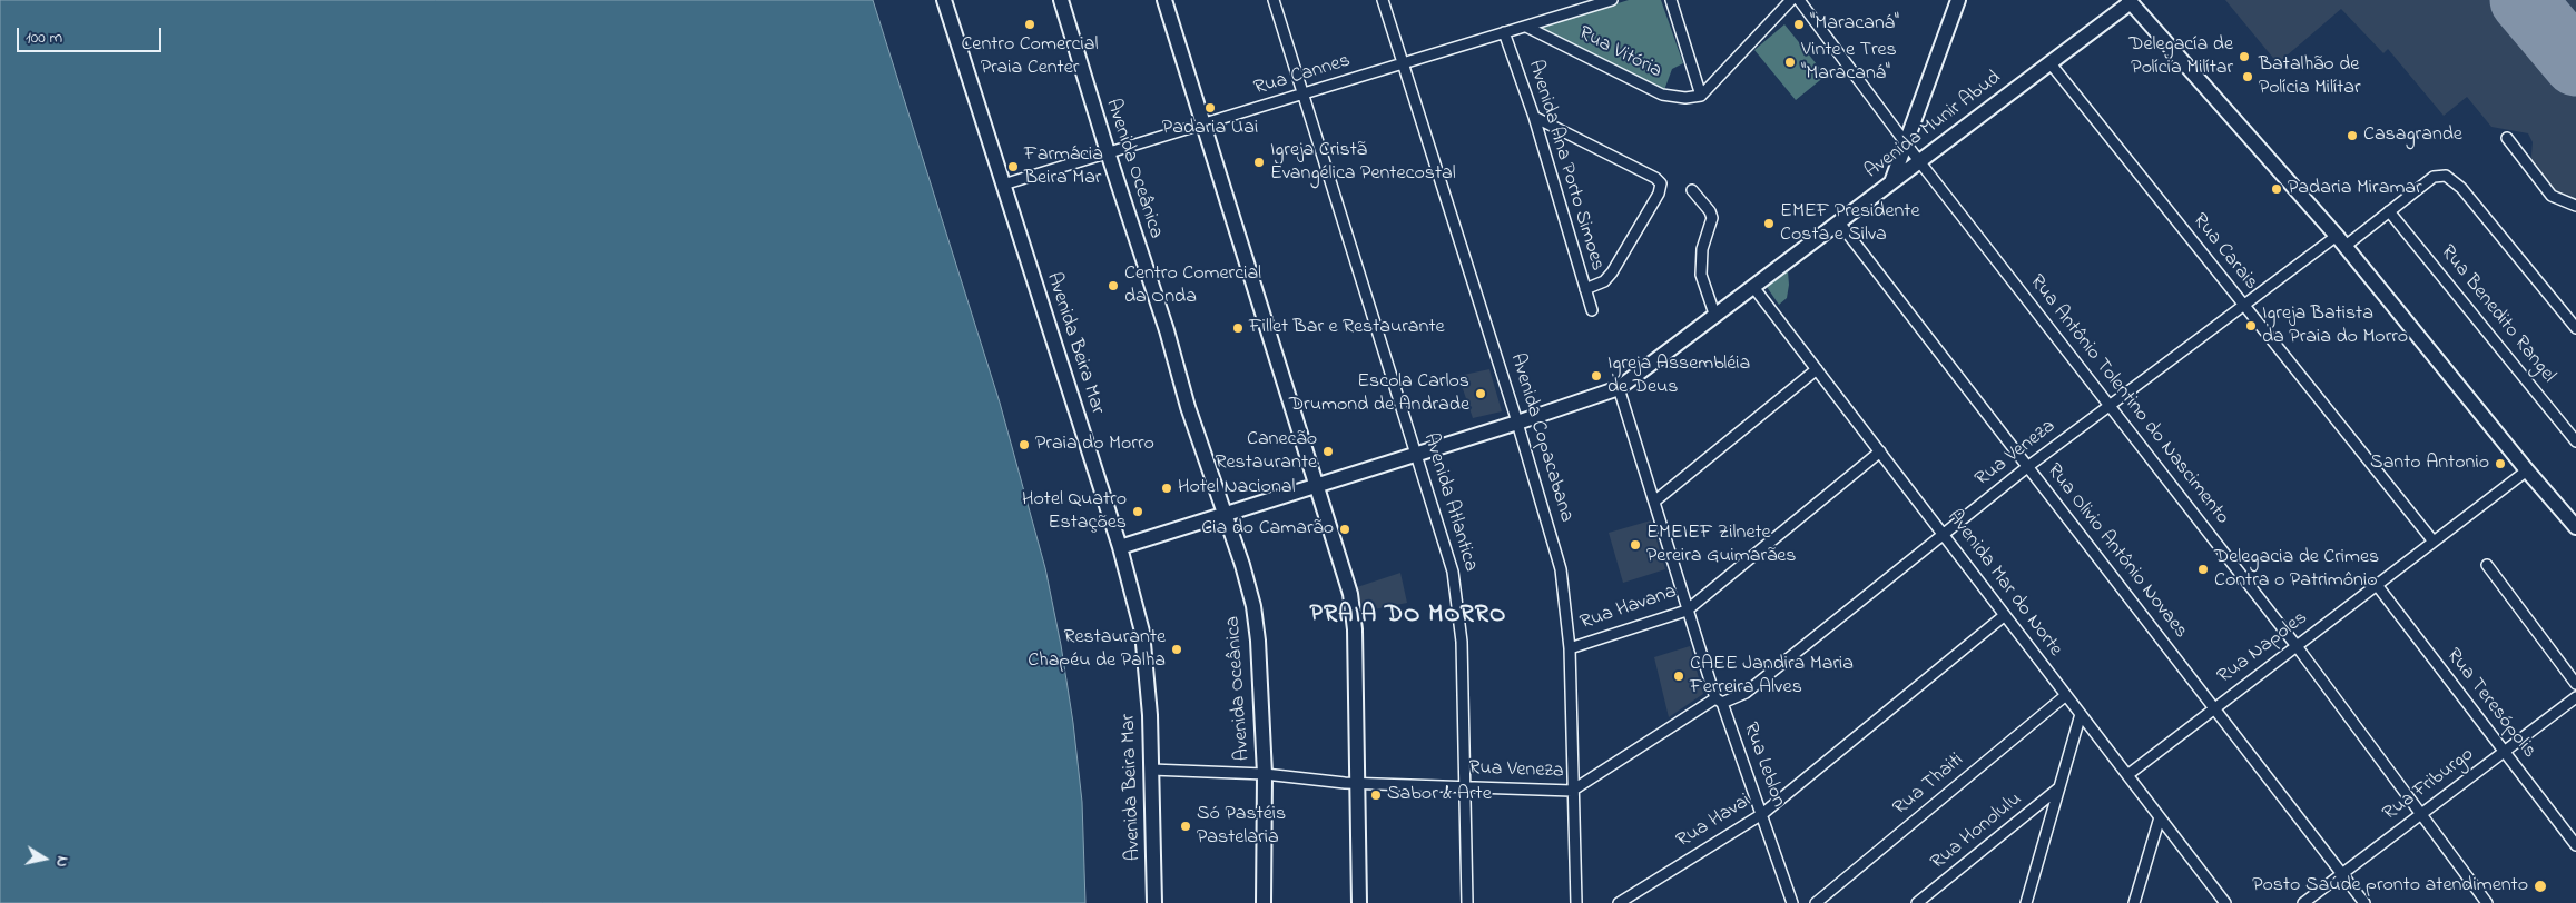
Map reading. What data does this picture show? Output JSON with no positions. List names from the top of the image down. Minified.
{"streets":{"street":["Rua Vitória","Rua Cannes","Avenida Munir Abud","Avenida Ana Porto Simoes","Avenida Oceânica","Rua Carais","Rua Benedito Rangel","Avenida Beira Mar","Rua Antônio Tolentino do Nascimento","Avenida Copacabana","Rua Veneza","Avenida Atlantica","Rua Olivio Antônio Novaes","Avenida Mar do Norte","Rua Havana","Rua Napoles","Rua Teresópolis","Rua Leblon","Rua Thaiti","Rua Friburgo","Rua Havai","Rua Honolulu"]},"crossings":[["Rua Vitória","Rua Cannes"],["Rua Cannes","Avenida Ana Porto Simoes"],["Rua Cannes","Avenida Oceânica"],["Rua Cannes","Avenida Beira Mar"],["Rua Cannes","Avenida Copacabana"],["Rua Cannes","Avenida Atlantica"],["Avenida Munir Abud","Avenida Oceânica"],["Avenida Munir Abud","Rua Carais"],["Avenida Munir Abud","Avenida Beira Mar"],["Avenida Munir Abud","Rua Antônio Tolentino do Nascimento"],["Avenida Munir Abud","Avenida Copacabana"],["Avenida Munir Abud","Avenida Atlantica"],["Avenida Munir Abud","Rua Olivio Antônio Novaes"],["Avenida Munir Abud","Avenida Mar do Norte"],["Avenida Munir Abud","Rua Leblon"],["Avenida Oceânica","Rua Veneza"],["Rua Carais","Rua Veneza"],["Rua Carais","Rua Napoles"],["Rua Benedito Rangel","Rua Veneza"],["Avenida Beira Mar","Rua Veneza"],["Rua Antônio Tolentino do Nascimento","Rua Veneza"],["Rua Antônio Tolentino do Nascimento","Rua Napoles"],["Rua Antônio Tolentino do Nascimento","Rua Friburgo"],["Avenida Copacabana","Rua Veneza"],["Avenida Copacabana","Rua Havana"],["Rua Veneza","Avenida Atlantica"],["Rua Veneza","Rua Olivio Antônio Novaes"],["Rua Veneza","Avenida Mar do Norte"],["Rua Veneza","Rua Leblon"],["Rua Olivio Antônio Novaes","Rua Napoles"],["Rua Olivio Antônio Novaes","Rua Friburgo"],["Avenida Mar do Norte","Rua Havana"],["Avenida Mar do Norte","Rua Napoles"],["Avenida Mar do Norte","Rua Thaiti"],["Avenida Mar do Norte","Rua Havai"],["Rua Havana","Rua Leblon"],["Rua Napoles","Rua Teresópolis"],["Rua Teresópolis","Rua Friburgo"],["Rua Leblon","Rua Havai"]],"districts":["PRAIA DO MORRO"],"places":["Centro Comercial Praia Center","\"Maracaná\"","Delegacía de Polícia Milítar","Vinte e Tres \"Maracaná\"","Batalhão de Polícia Milítar","Padaria Uai","Casagrande","Igreja Cristã Evangélica Pentecostal","Farmácia Beira Mar","Padaria Miramar","EMEF Presidente Costa e Silva","Centro Comercial da Onda","Igreja Batista da Praia do Morro","Fillet Bar e Restaurante","Igreja Assembléia de Deus","Escola Carlos Drumond de Andrade","Praia do Morro","Canecão Restaurante","Santo Antonio","Hotel Nacional","Hotel Quatro Estações","Cia do Camarão","EMEIEF Zilnete Pereira Guimarães","Delegacia de Crimes Contra o Patrimônio","Restaurante Chapéu de Palha","CAEE Jandira Maria Ferreira Alves","Sabor & Arte","Só Pastéis Pastelaria","Posto Saúde pronto atendimento"],"scale_bar":"100 m","north":"right"}
